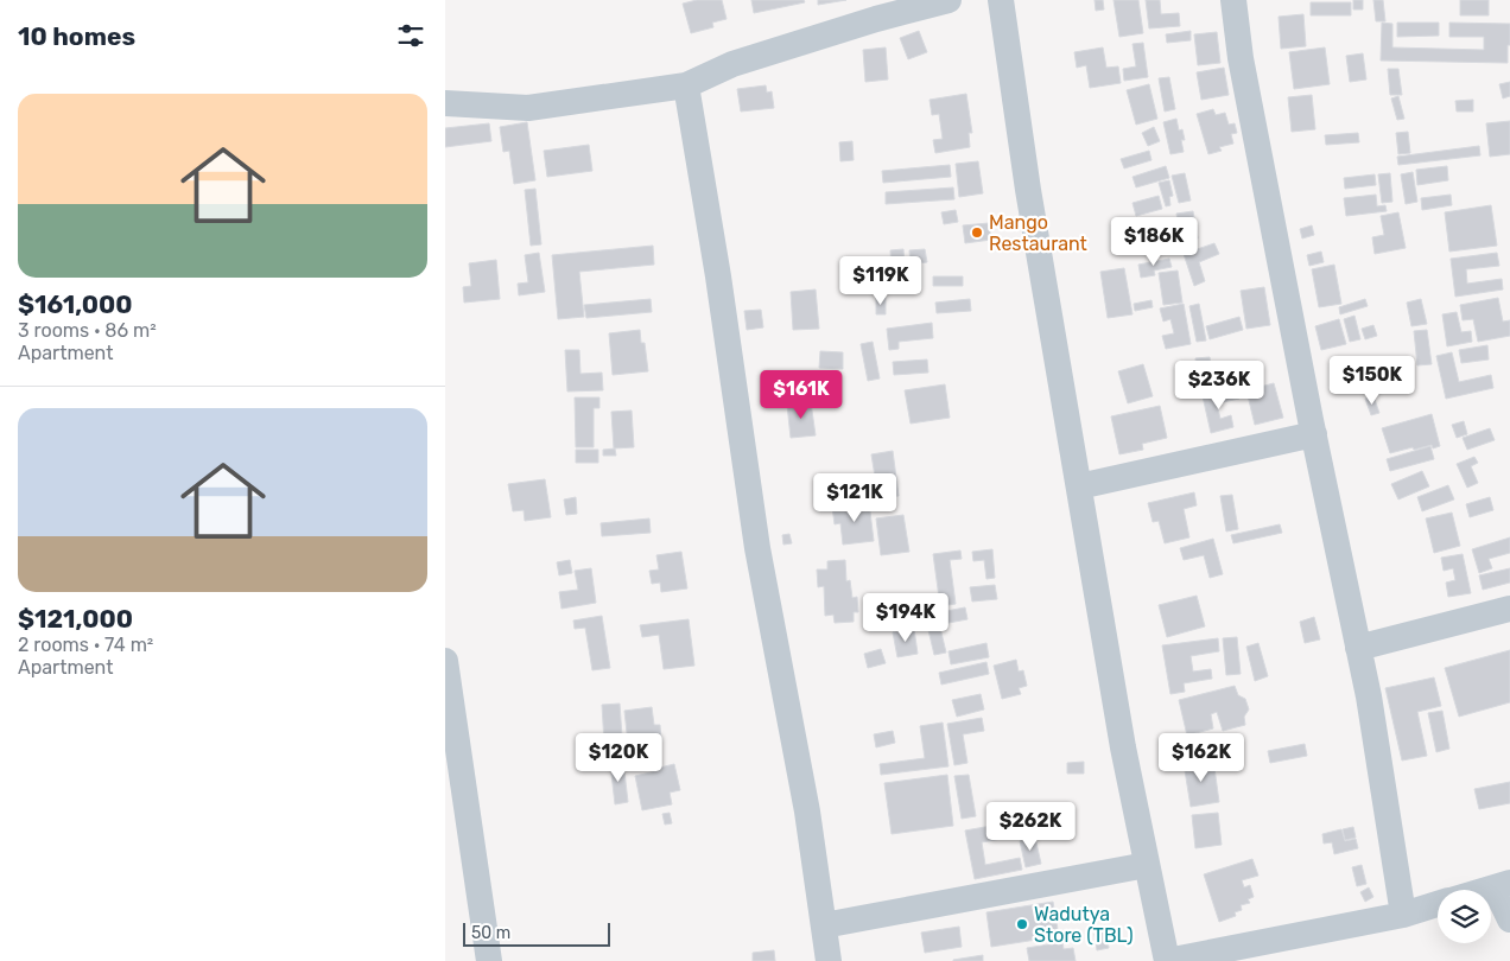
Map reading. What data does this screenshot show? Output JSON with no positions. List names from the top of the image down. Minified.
{"places":["Mango Restaurant","Wadutya Store (TBL)"],"scale_bar":"50 m","page":{"heading":"10 homes","list":[{"name":"$161,000","note":"3 rooms · 86 m² · Apartment"},{"name":"$121,000","note":"2 rooms · 74 m² · Apartment"}],"price":["$186K","$119K","$150K","$236K","$161K","$121K","$194K","$120K","$162K","$262K"],"scale":"50 m"}}
